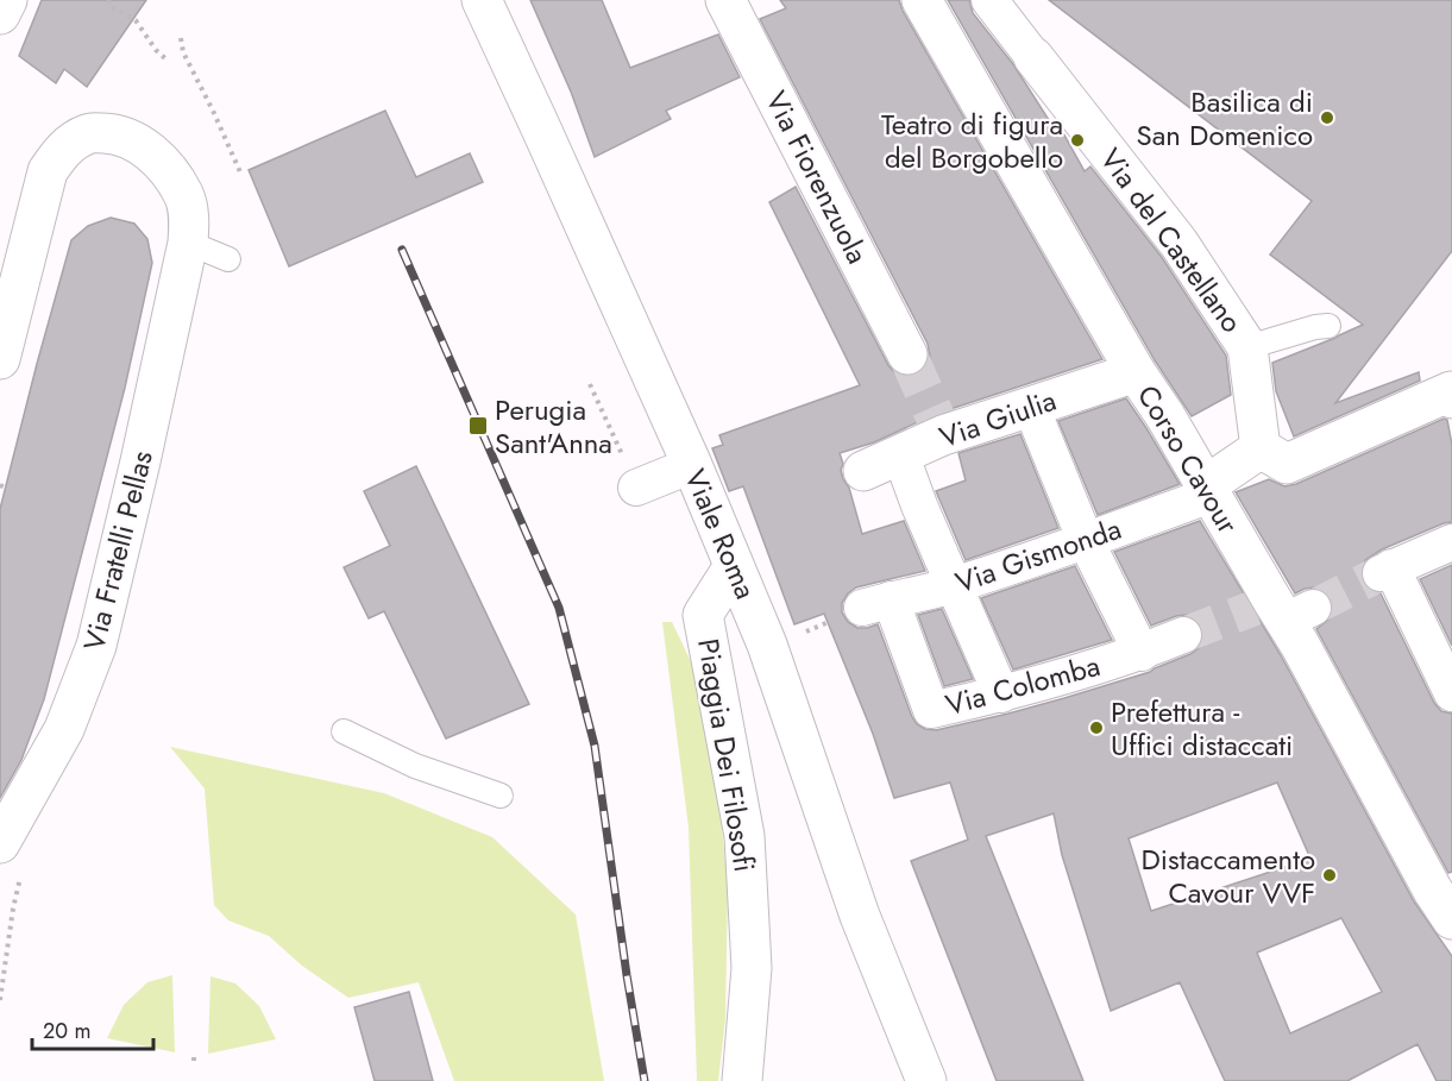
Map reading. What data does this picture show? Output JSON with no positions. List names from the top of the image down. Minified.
{"streets":{"street":["Via Fiorenzuola","Via del Castellano","Via Giulia","Corso Cavour","Viale Roma","Via Fratelli Pellas","Via Gismonda","Via Colomba","Piaggia Dei Filosofi"]},"crossings":[["Via Giulia","Corso Cavour"],["Corso Cavour","Via Gismonda"],["Viale Roma","Piaggia Dei Filosofi"],["Via Gismonda","Via Colomba"]],"places":{"other":["Basilica di San Domenico","Teatro di figura del Borgobello","Prefettura - Uffici distaccati","Distaccamento Cavour VVF"],"transit":["Perugia Sant'Anna"]},"scale_bar":"20 m"}
